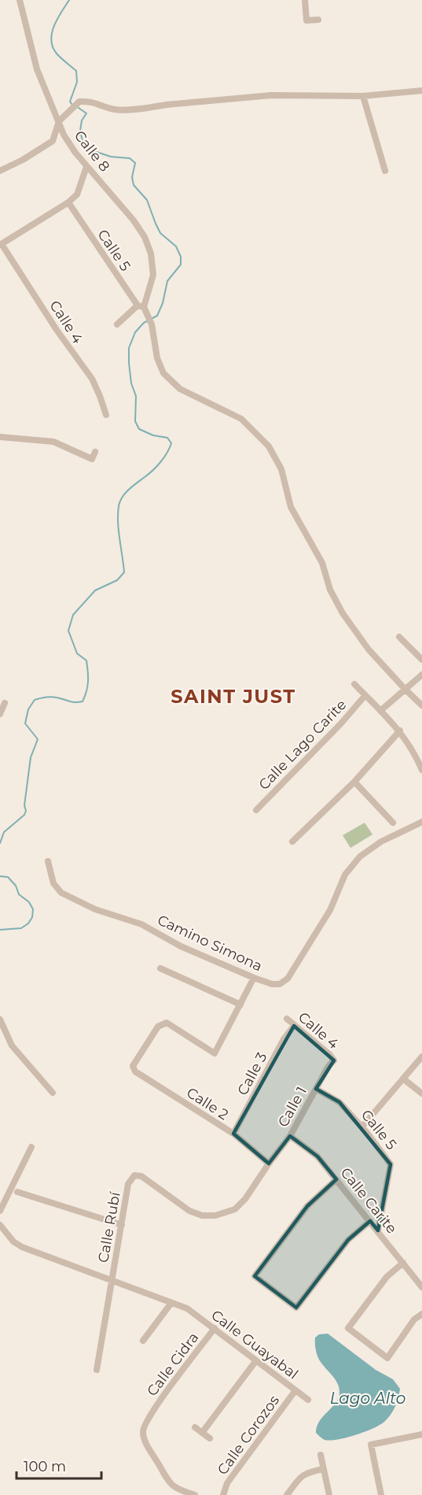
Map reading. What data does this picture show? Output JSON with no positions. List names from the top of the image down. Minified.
{"streets":{"street":["Calle 8","Calle 5","Calle 4","Calle Lago Carite","Camino Simona","Calle 3","Calle 2","Calle 1","Calle Carite","Calle Rubí","Calle Guayabal","Calle Cidra","Calle Corozos"]},"crossings":[["Calle 8","Calle 5"],["Calle 5","Calle 1"],["Calle 5","Calle Carite"],["Calle 4","Calle 3"],["Calle 4","Calle 1"],["Calle 3","Calle 2"],["Calle 2","Calle 1"],["Calle 2","Calle Rubí"],["Calle 1","Calle Carite"],["Calle 1","Calle Rubí"],["Calle Rubí","Calle Guayabal"],["Calle Guayabal","Calle Cidra"],["Calle Guayabal","Calle Corozos"]],"districts":["SAINT JUST"],"water":["Lago Alto"],"scale_bar":"100 m"}
